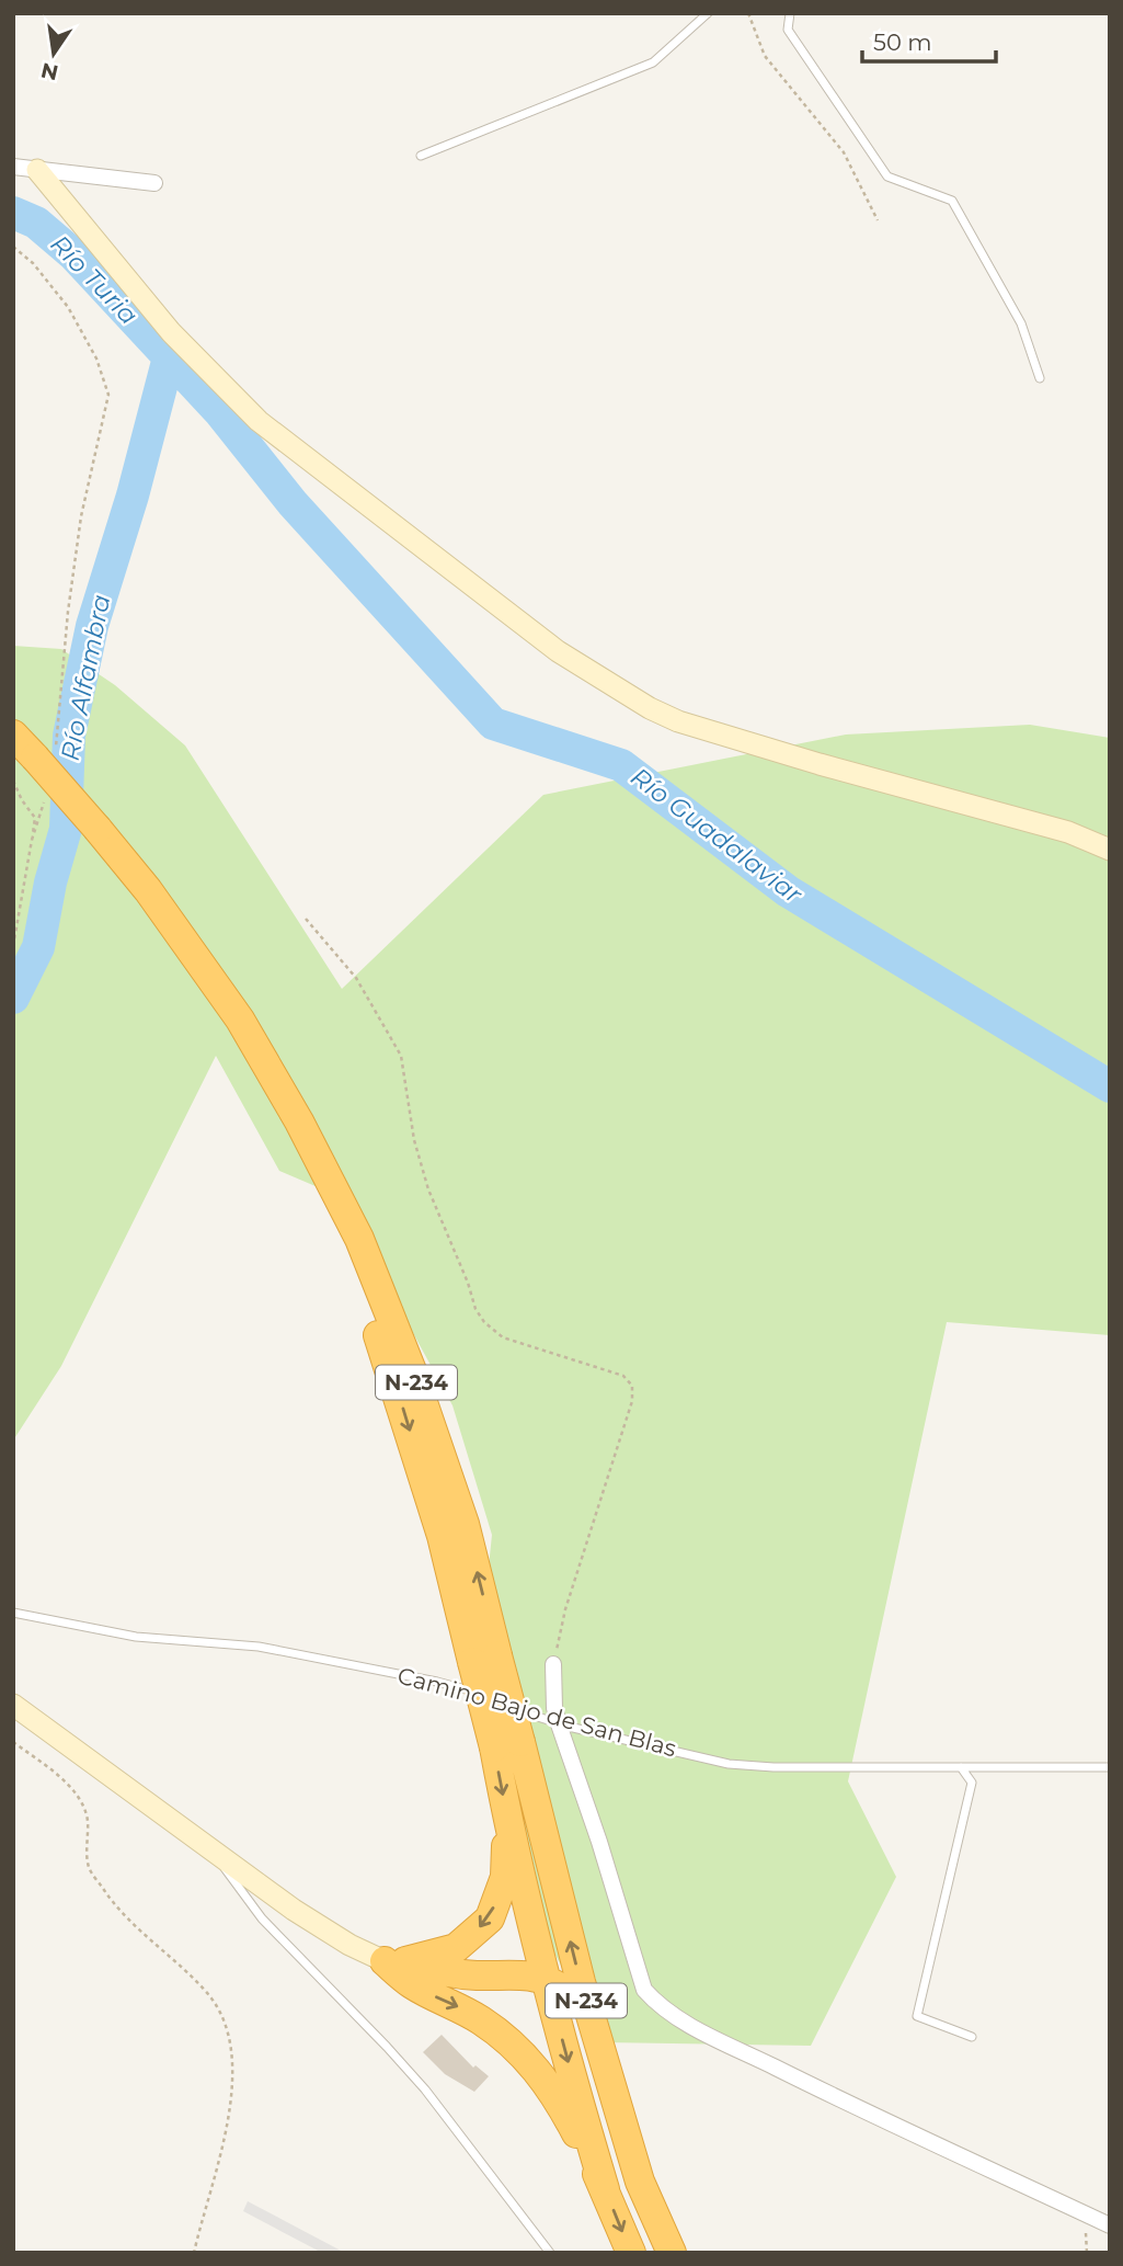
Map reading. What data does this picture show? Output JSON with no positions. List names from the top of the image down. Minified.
{"streets":{"highway":["N-234"],"lane":["Camino Bajo de San Blas"]},"water":["Río Turia","Río Alfambra","Río Guadalaviar"],"scale_bar":"50 m","north":"bottom"}
